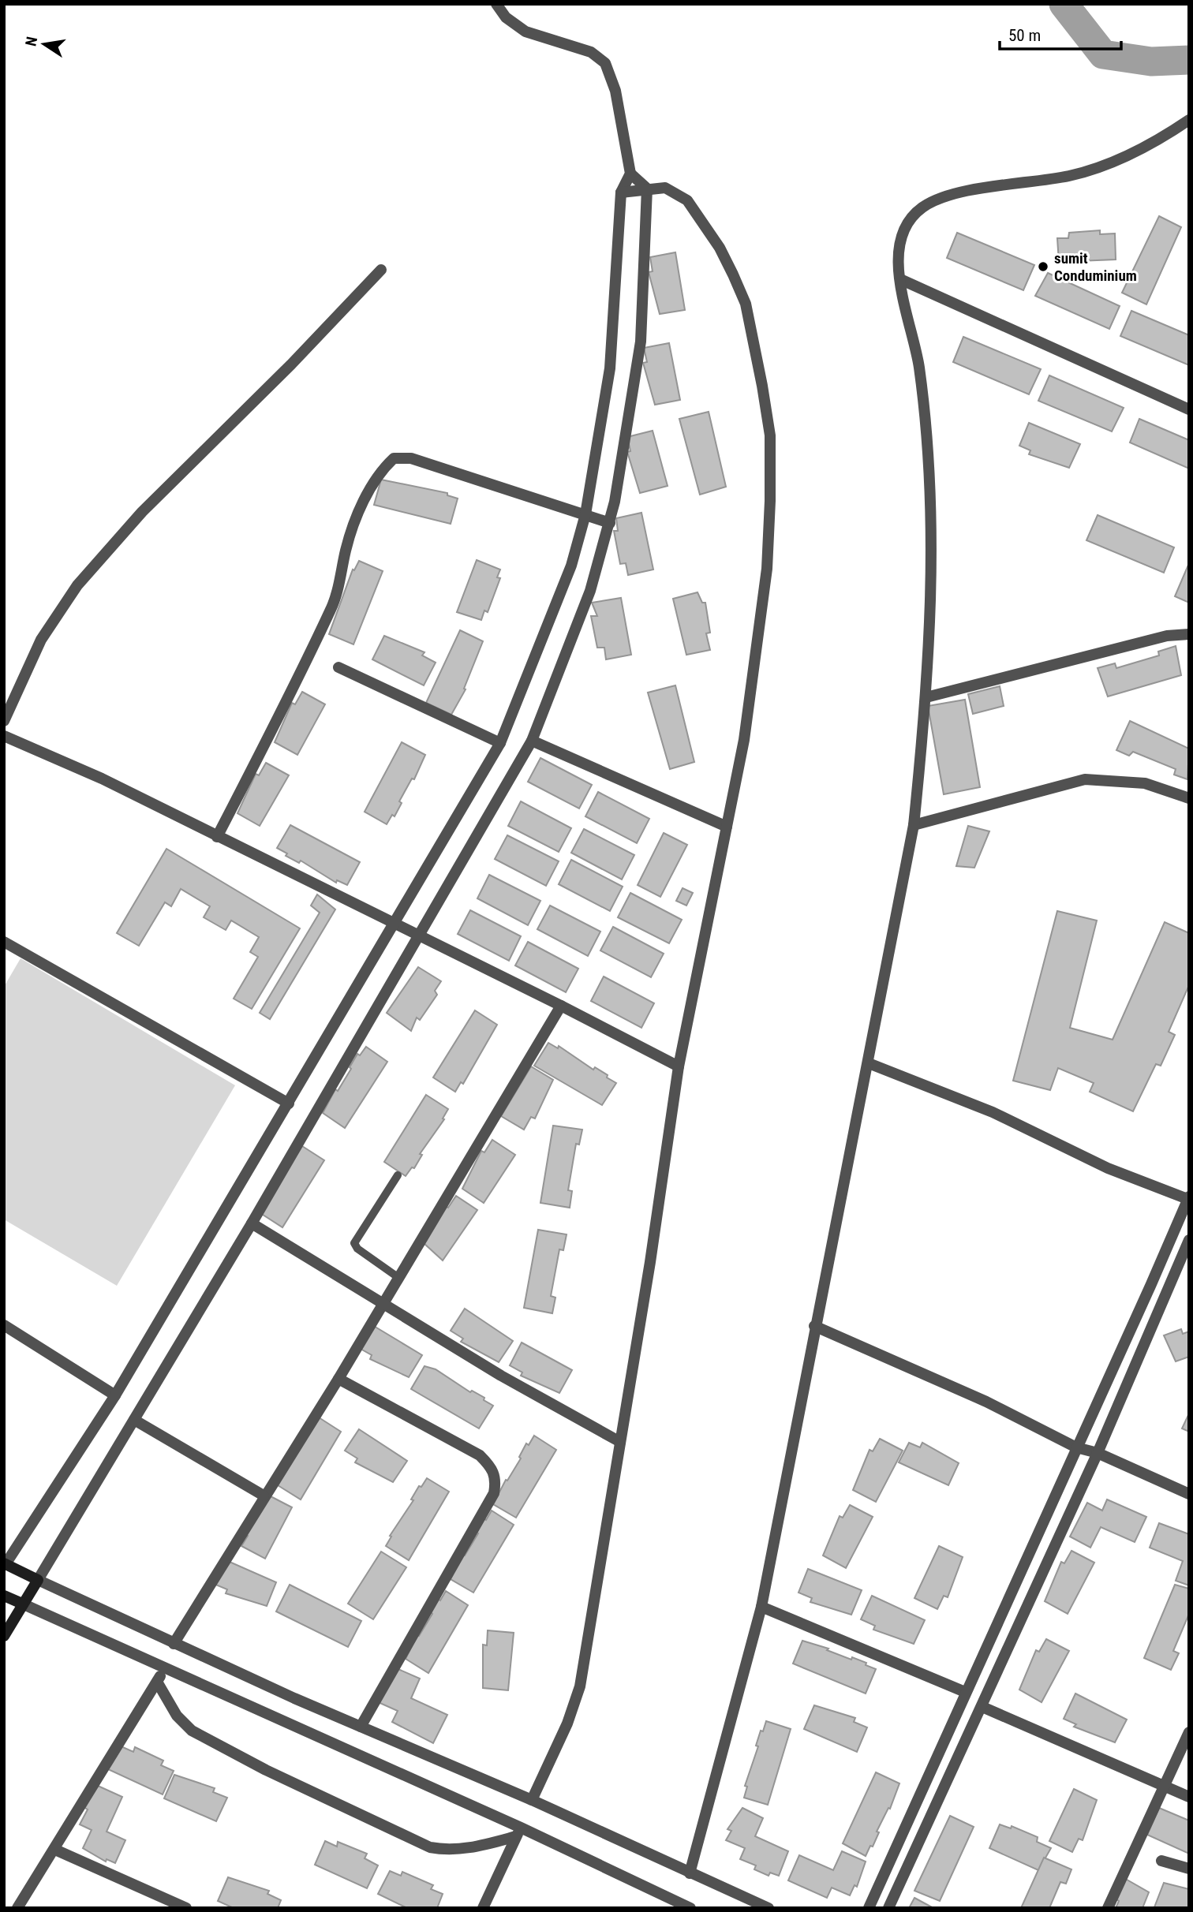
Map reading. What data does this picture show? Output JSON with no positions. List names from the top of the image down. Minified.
{"places":["sumit Conduminium"],"scale_bar":"50 m","north":"left"}
